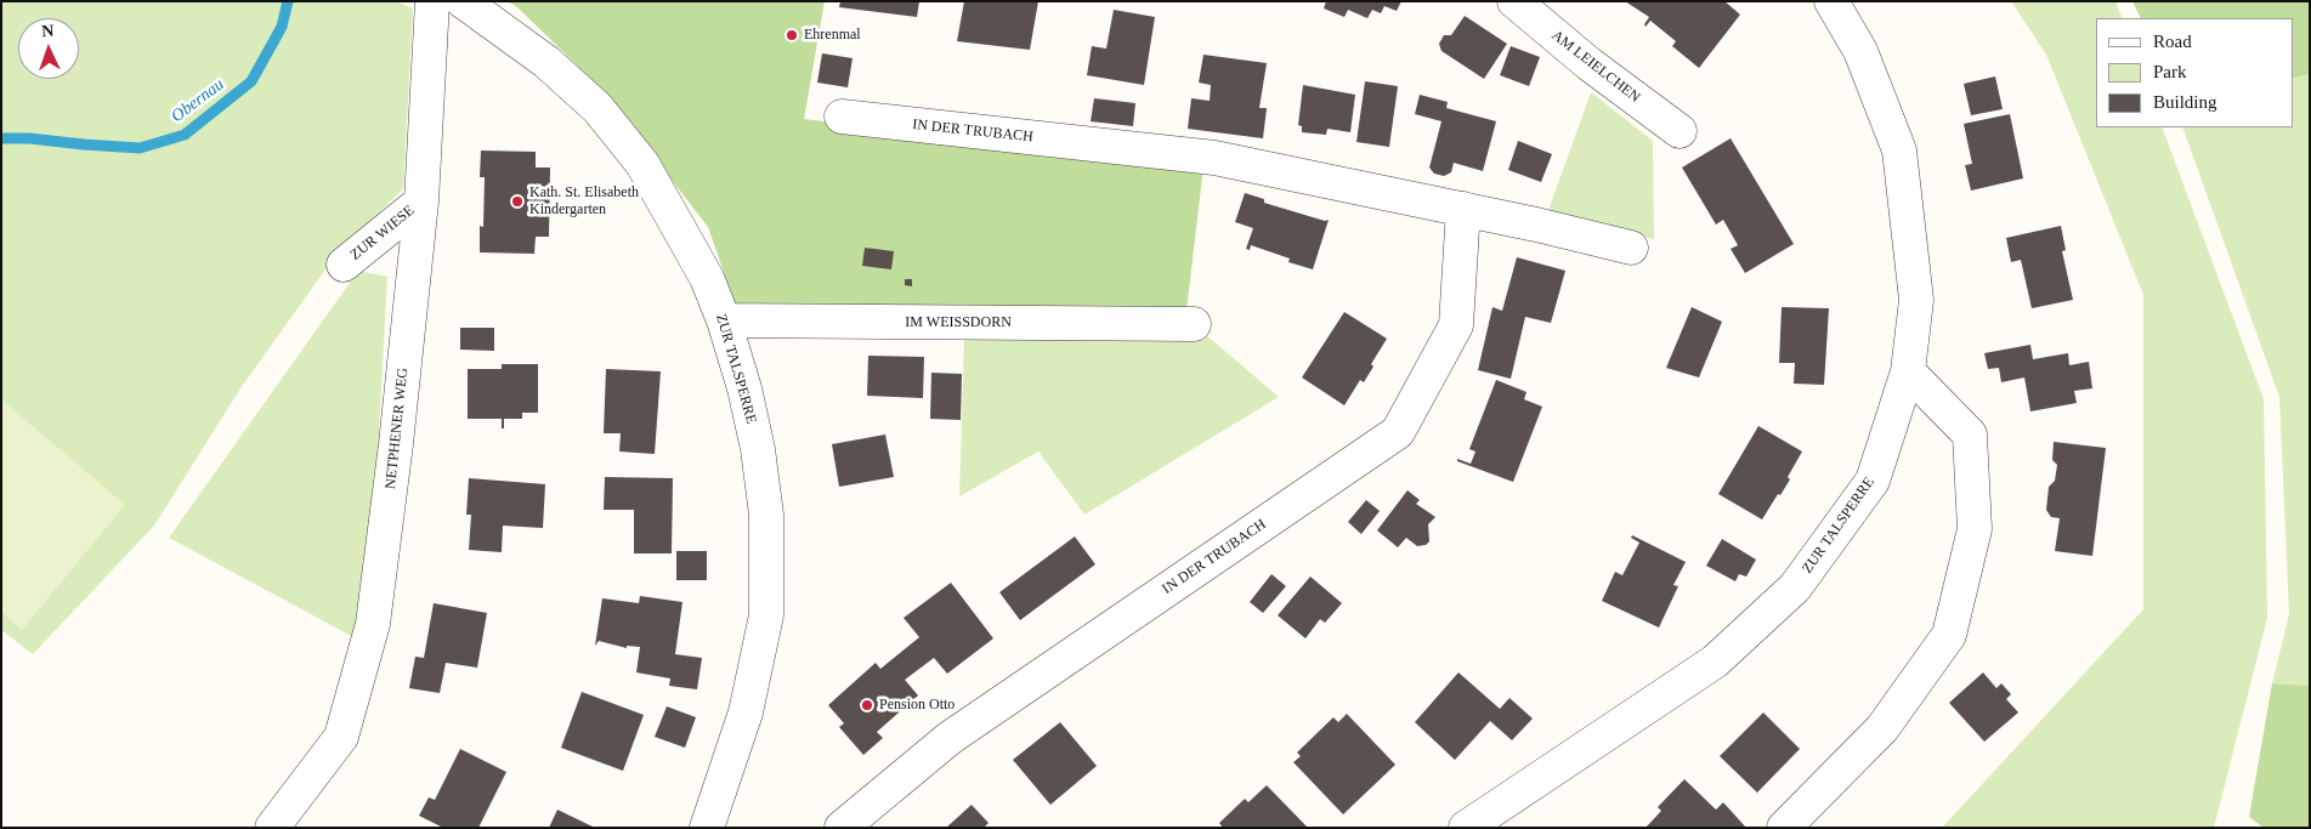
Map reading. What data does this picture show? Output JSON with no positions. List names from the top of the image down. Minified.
{"streets":{"street":["AM LEIELCHEN","IN DER TRUBACH","ZUR WIESE","IM WEISSDORN","ZUR TALSPERRE","NETPHENER WEG"]},"crossings":[["ZUR WIESE","NETPHENER WEG"],["IM WEISSDORN","ZUR TALSPERRE"]],"water":["Obernau"],"places":["Ehrenmal","Kath. St. Elisabeth Kindergarten","Pension Otto"],"legend":["Road","Park","Building"],"north":"top"}
